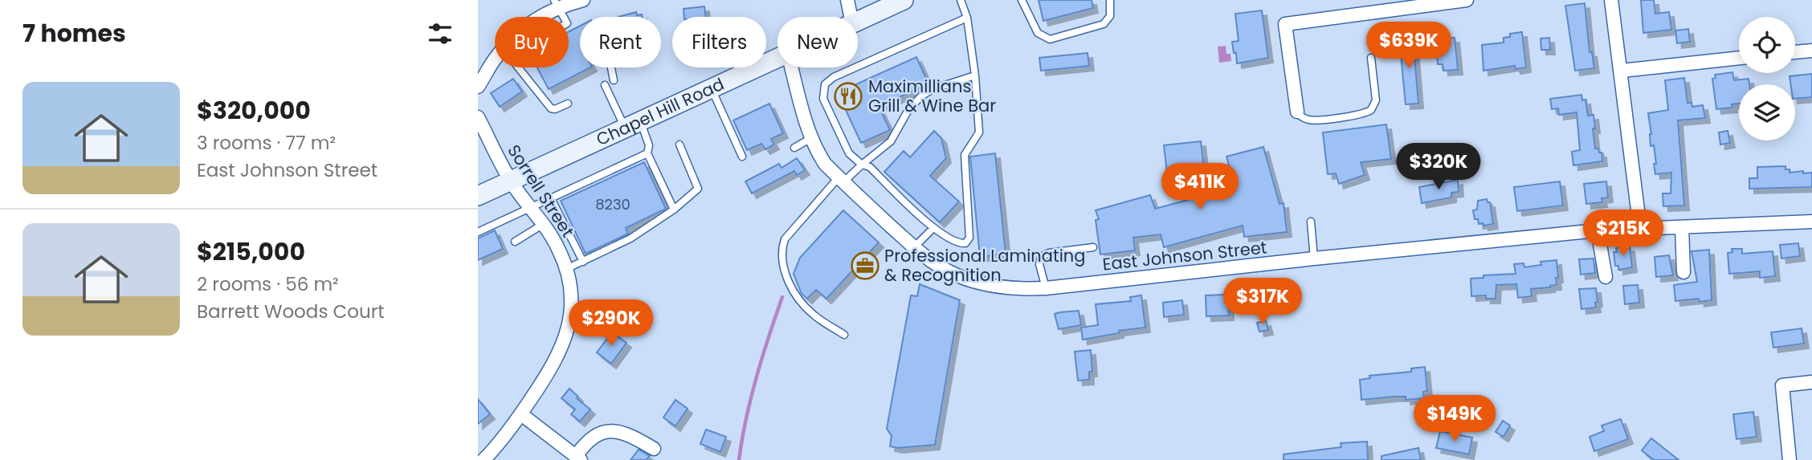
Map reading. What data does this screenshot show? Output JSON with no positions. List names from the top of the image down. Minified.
{"streets":{"main road":["Chapel Hill Road"],"street":["Sorrell Street","East Johnson Street"]},"crossings":[["Chapel Hill Road","Sorrell Street"]],"places":{"restaurant":["Maximillians Grill & Wine Bar"],"office":["Professional Laminating & Recognition"]},"house_numbers":["8230"],"page":{"heading":"7 homes","chip":["Buy","Rent","Filters","New"],"price":["$639K","$320K","$411K","$215K","$317K","$290K","$149K"],"list":[{"name":"$320,000","note":"3 rooms · 77 m² · East Johnson Street"},{"name":"$215,000","note":"2 rooms · 56 m² · Barrett Woods Court"}]}}
